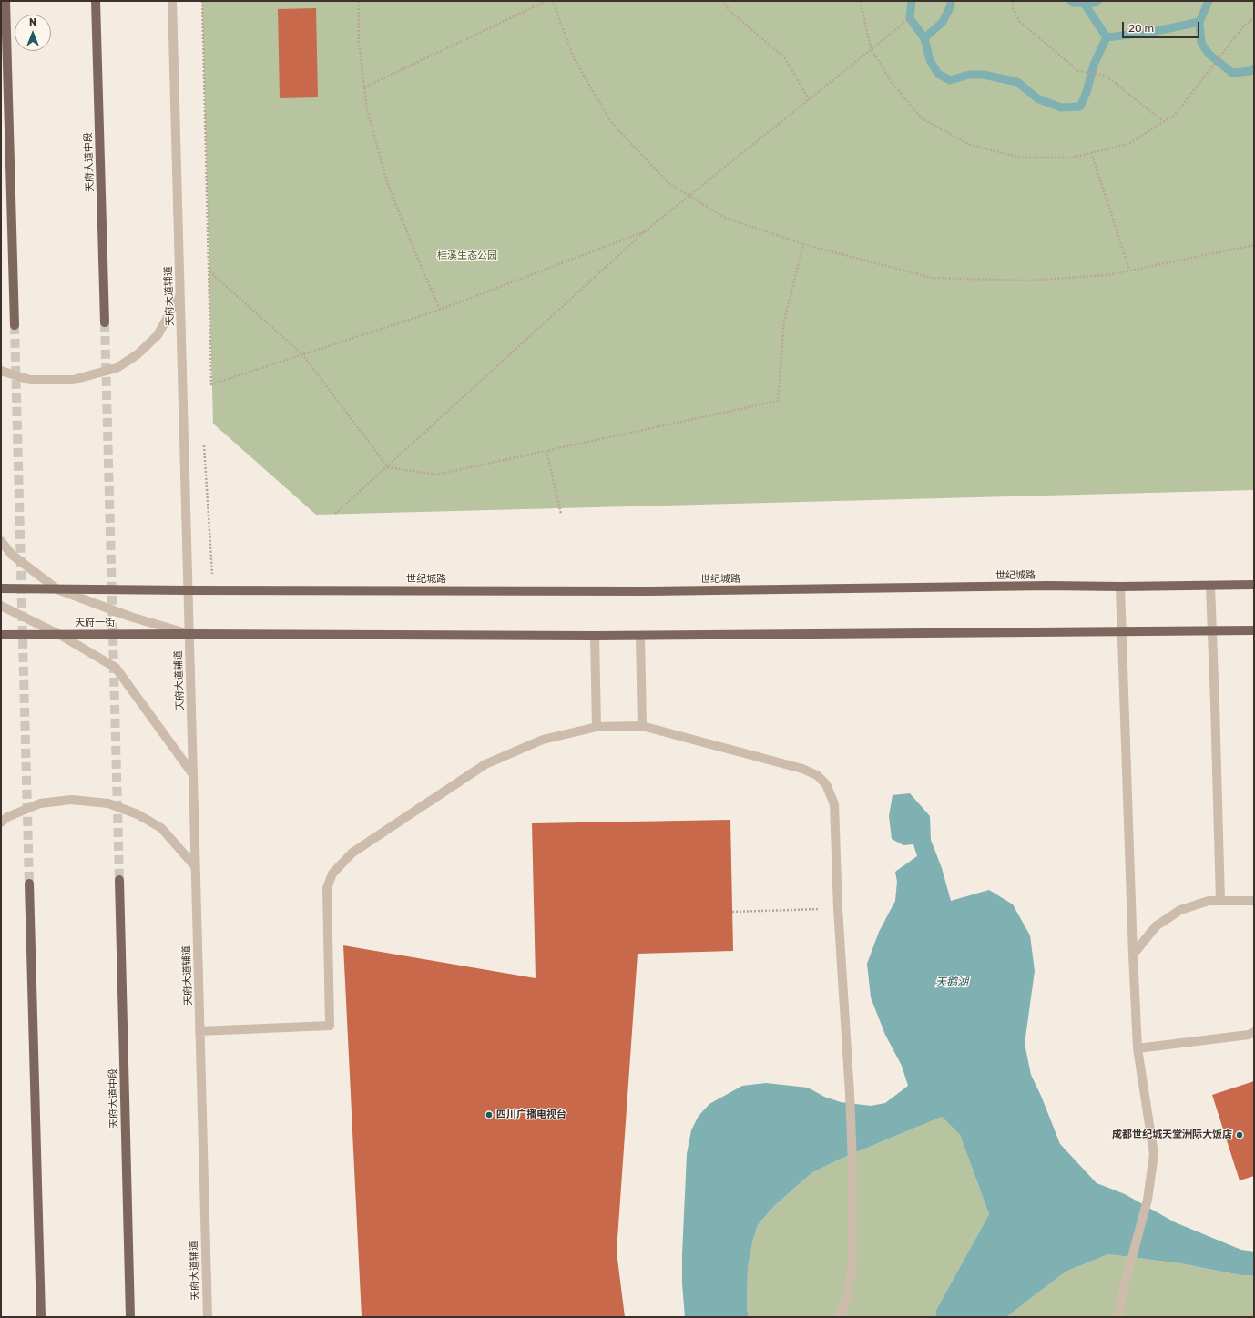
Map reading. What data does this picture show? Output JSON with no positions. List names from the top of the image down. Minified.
{"streets":{"main road":["天府大道中段","世纪城路","天府一街"],"street":["天府大道辅道"]},"crossings":[["天府大道辅道","世纪城路"],["天府大道辅道","天府一街"]],"water":["天鹅湖"],"parks":["桂溪生态公园"],"places":["四川广播电视台","成都世纪城天堂洲际大饭店"],"scale_bar":"20 m","north":"top"}
